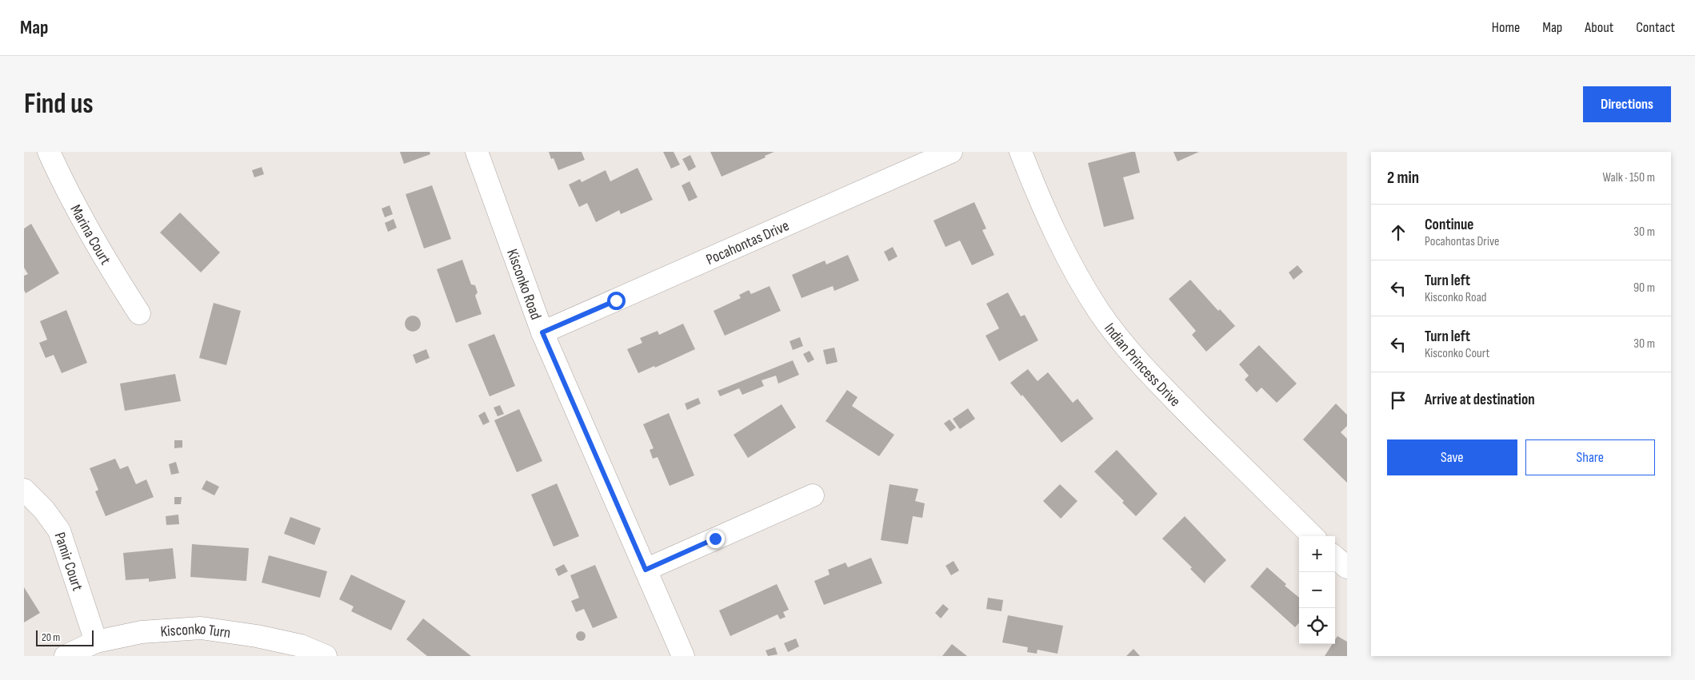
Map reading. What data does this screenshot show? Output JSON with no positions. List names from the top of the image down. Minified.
{"streets":{"street":["Marina Court","Pocahontas Drive","Kisconko Road","Indian Princess Drive","Pamir Court","Kisconko Turn"]},"crossings":[["Pocahontas Drive","Kisconko Road"],["Pamir Court","Kisconko Turn"]],"scale_bar":"20 m","page":{"header":"Map","nav":["Home","Map","About","Contact"],"buttons":["Directions",["Save","Share"]],"title":"Find us","heading":["2 min","Walk · 150 m"],"list":[["Continue","Pocahontas Drive","30 m"],["Turn left","Kisconko Road","90 m"],["Turn left","Kisconko Court","30 m"],"Arrive at destination"],"map_buttons":["+","−"],"scale":"20 m"}}
